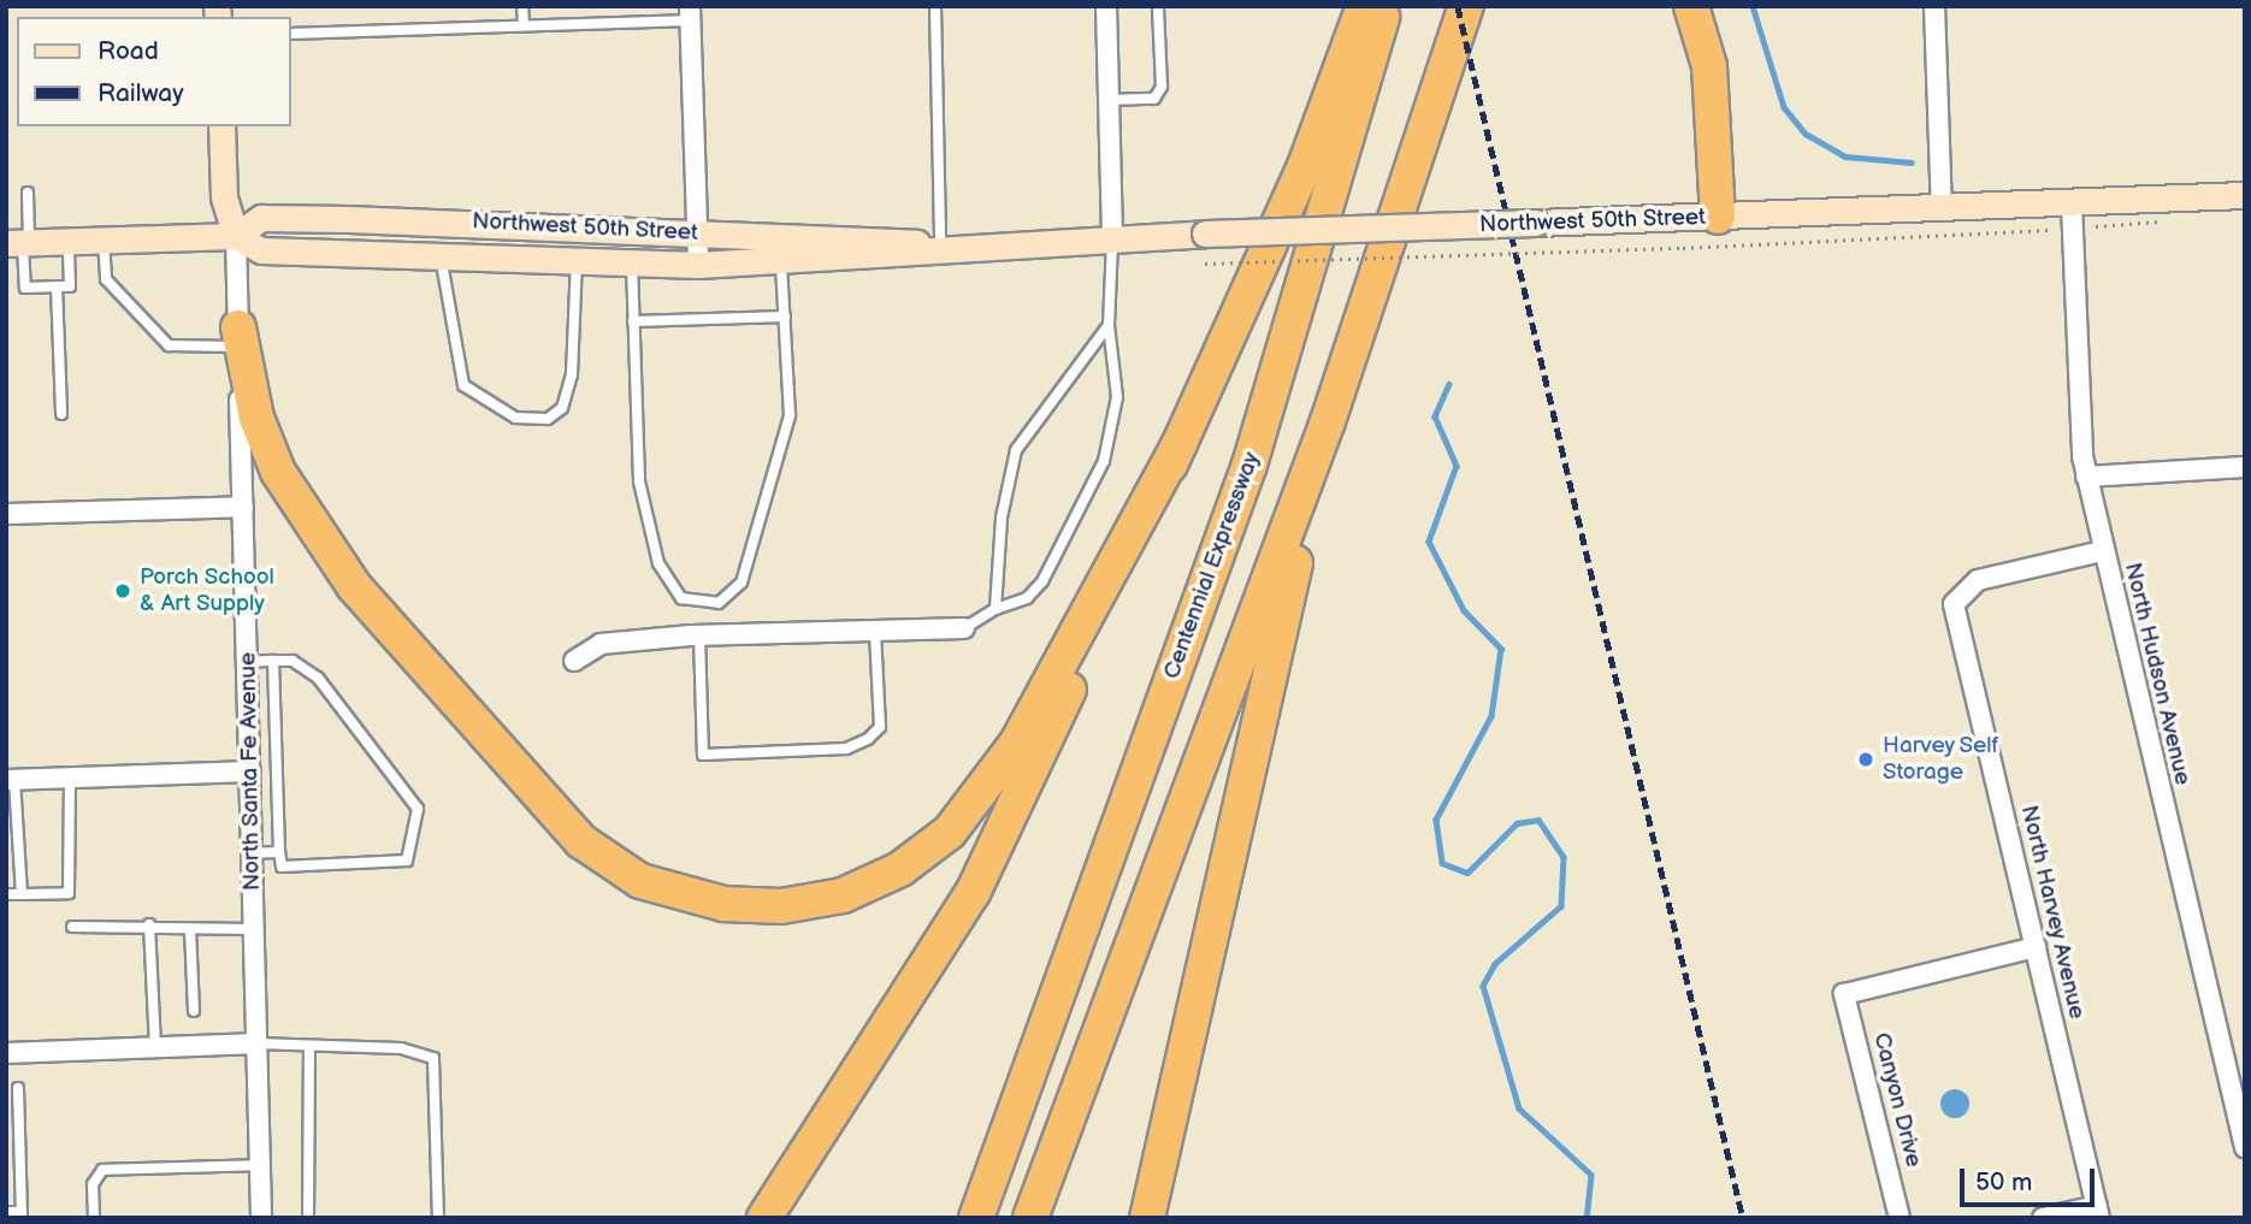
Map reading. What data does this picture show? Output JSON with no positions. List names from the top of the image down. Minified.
{"streets":{"highway":["Centennial Expressway"],"main road":["Northwest 50th Street","North Santa Fe Avenue"],"street":["North Hudson Avenue","North Harvey Avenue","Canyon Drive"]},"crossings":[["Northwest 50th Street","North Hudson Avenue"],["Northwest 50th Street","North Santa Fe Avenue"],["North Hudson Avenue","North Harvey Avenue"],["North Harvey Avenue","Canyon Drive"]],"places":["Porch School & Art Supply","Harvey Self Storage"],"legend":["Road","Railway"],"scale_bar":"50 m"}
